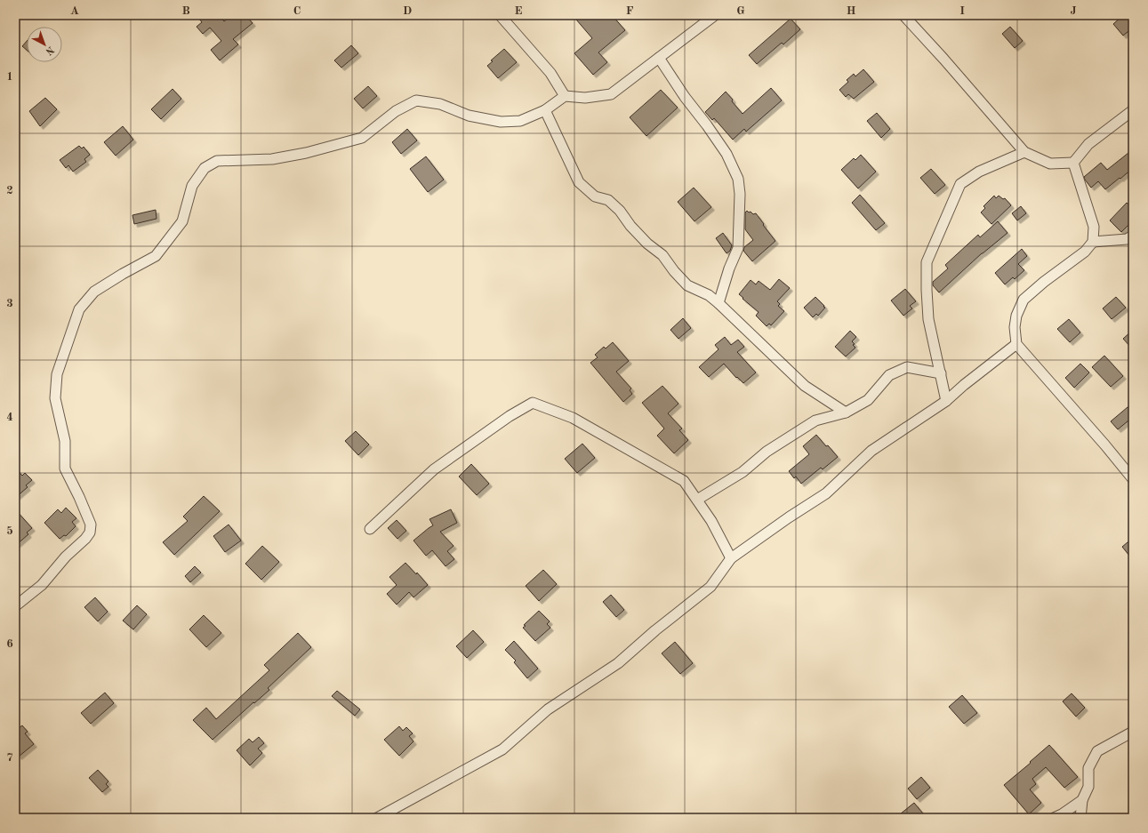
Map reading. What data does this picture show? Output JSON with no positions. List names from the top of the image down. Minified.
{"north":"bottom right","grid":{"columns":["A","B","C","D","E","F","G","H","I","J"],"rows":["1","2","3","4","5","6","7"]}}
